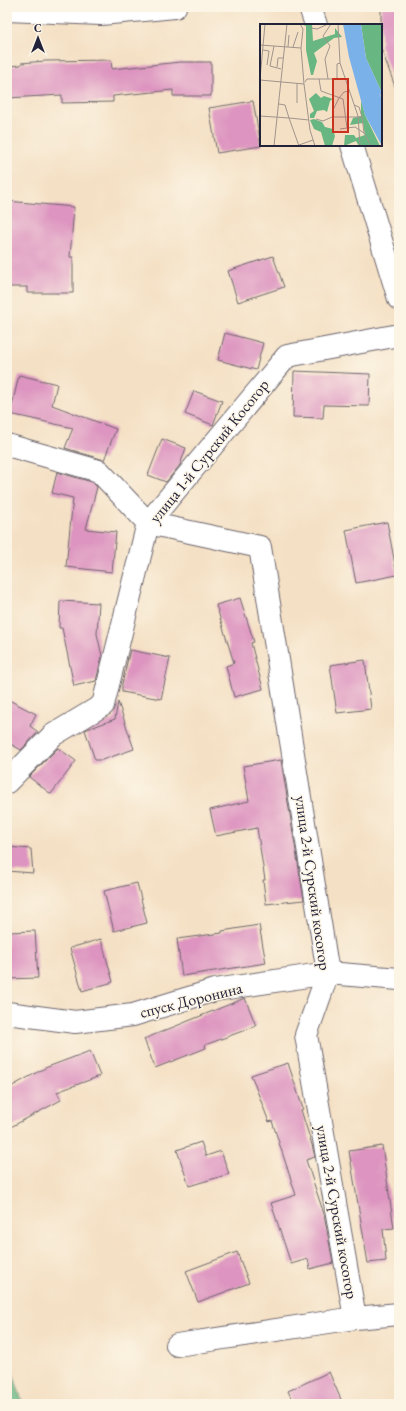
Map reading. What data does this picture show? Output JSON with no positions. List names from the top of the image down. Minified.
{"streets":{"street":["улица 1-й Сурский Косогор","улица 2-й Сурский косогор","спуск Доронина"]},"crossings":[["улица 1-й Сурский Косогор","улица 2-й Сурский косогор"],["улица 2-й Сурский косогор","спуск Доронина"]],"north":"top"}
